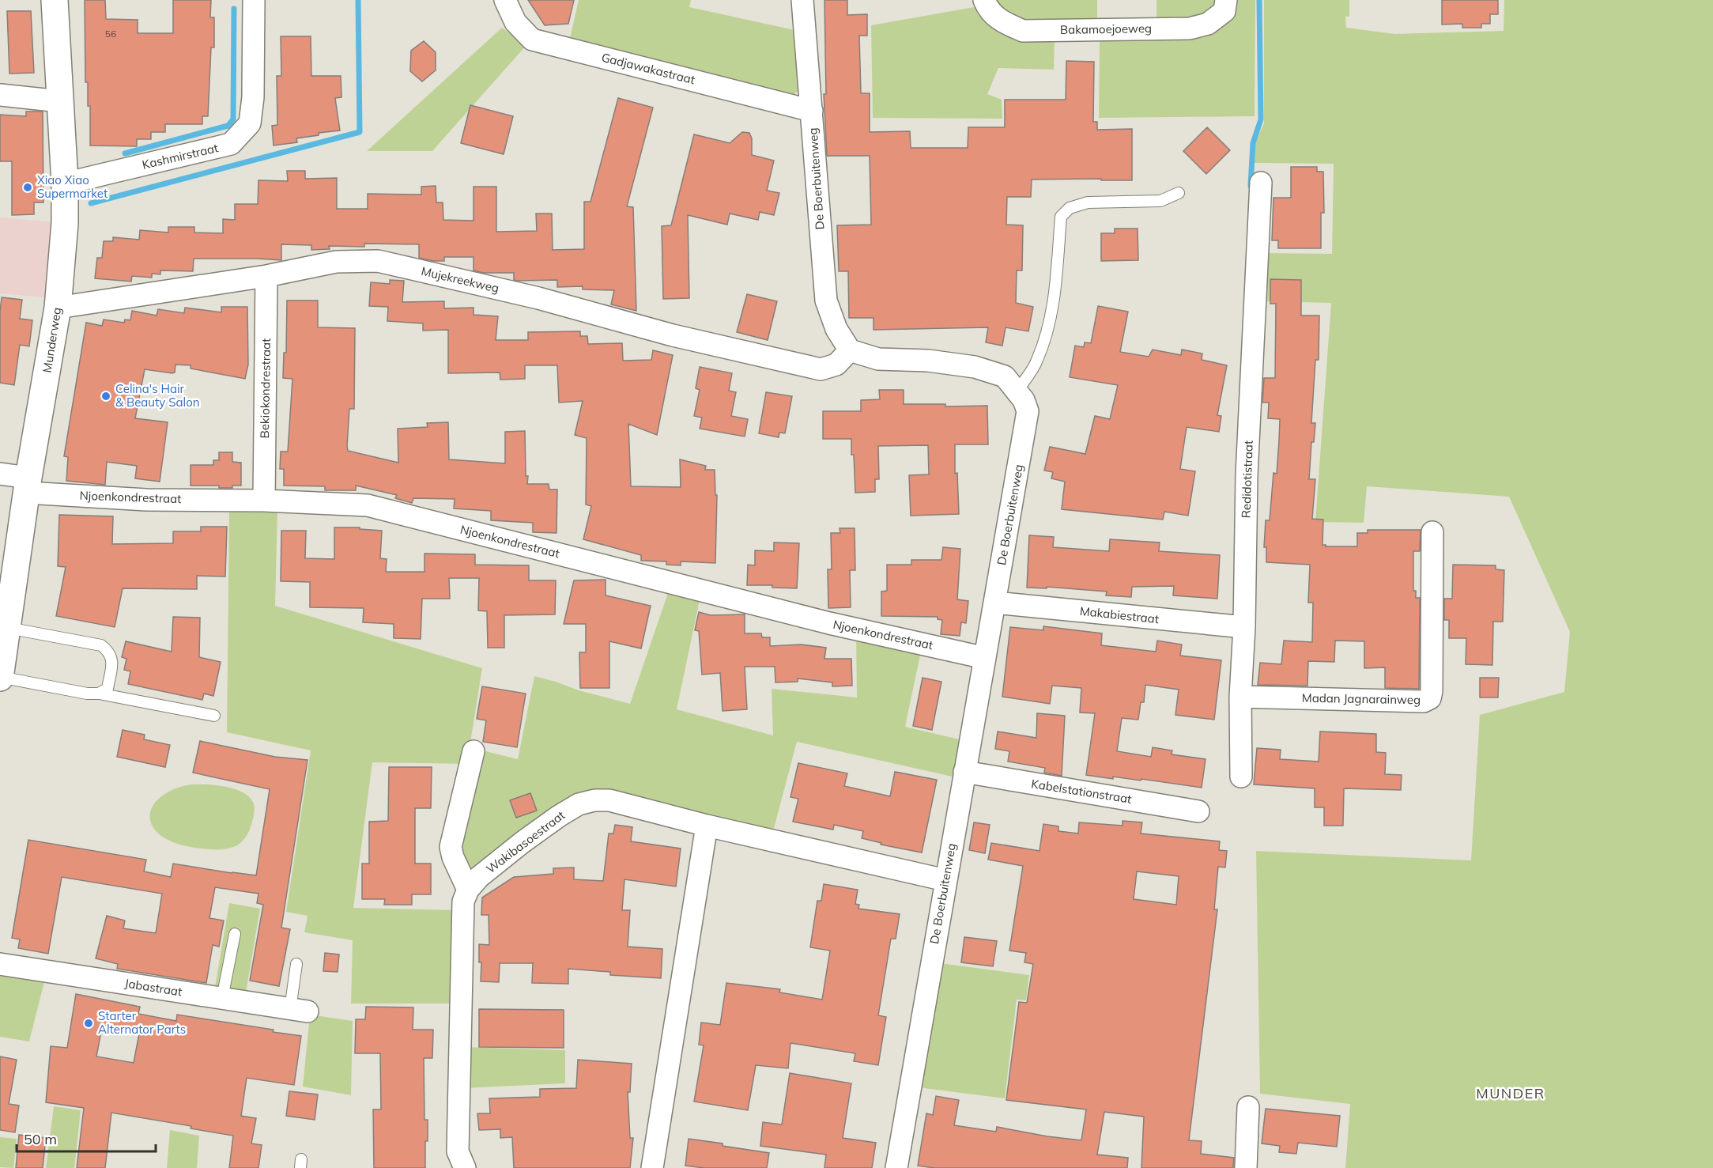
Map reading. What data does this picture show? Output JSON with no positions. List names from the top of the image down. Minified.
{"streets":{"street":["Bakamoejoeweg","Gadjawakastraat","Kashmirstraat","De Boerbuitenweg","Mujekreekweg","Munderweg","Bekiokondrestraat","Redidotistraat","Njoenkondrestraat","Makabiestraat","Madan Jagnarainweg","Kabelstationstraat","Wakibasoestraat","Jabastraat"]},"crossings":[["Gadjawakastraat","De Boerbuitenweg"],["Kashmirstraat","Munderweg"],["De Boerbuitenweg","Mujekreekweg"],["De Boerbuitenweg","Njoenkondrestraat"],["De Boerbuitenweg","Makabiestraat"],["De Boerbuitenweg","Kabelstationstraat"],["De Boerbuitenweg","Wakibasoestraat"],["Mujekreekweg","Munderweg"],["Mujekreekweg","Bekiokondrestraat"],["Munderweg","Njoenkondrestraat"],["Bekiokondrestraat","Njoenkondrestraat"],["Redidotistraat","Makabiestraat"],["Redidotistraat","Madan Jagnarainweg"]],"districts":["MUNDER"],"places":["Xiao Xiao Supermarket","Celina's Hair & Beauty Salon","Starter Alternator Parts"],"house_numbers":["56"],"scale_bar":"50 m"}
